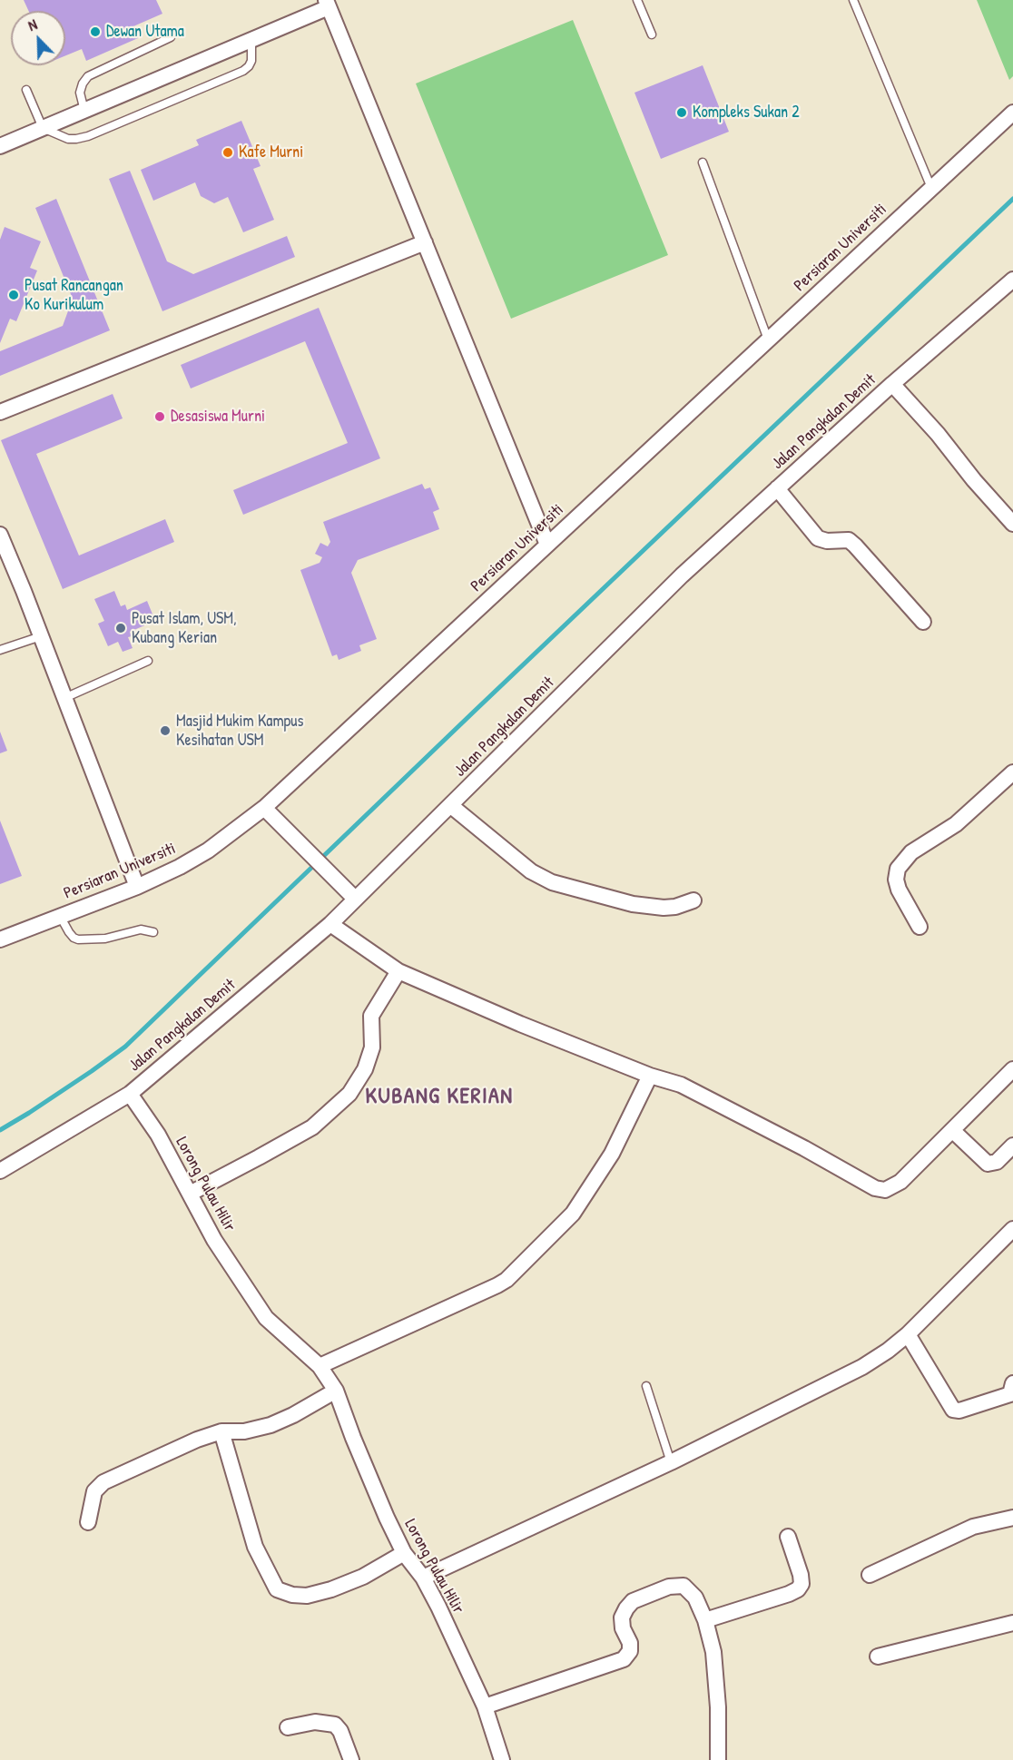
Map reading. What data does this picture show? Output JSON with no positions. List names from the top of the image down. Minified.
{"streets":{"street":["Persiaran Universiti","Jalan Pangkalan Demit","Lorong Pulau Hilir"]},"crossings":[["Jalan Pangkalan Demit","Lorong Pulau Hilir"]],"districts":["KUBANG KERIAN"],"places":["Dewan Utama","Kompleks Sukan 2","Kafe Murni","Pusat Rancangan Ko Kurikulum","Desasiswa Murni","Pusat Islam, USM, Kubang Kerian","Masjid Mukim Kampus Kesihatan USM"],"north":"top left"}
